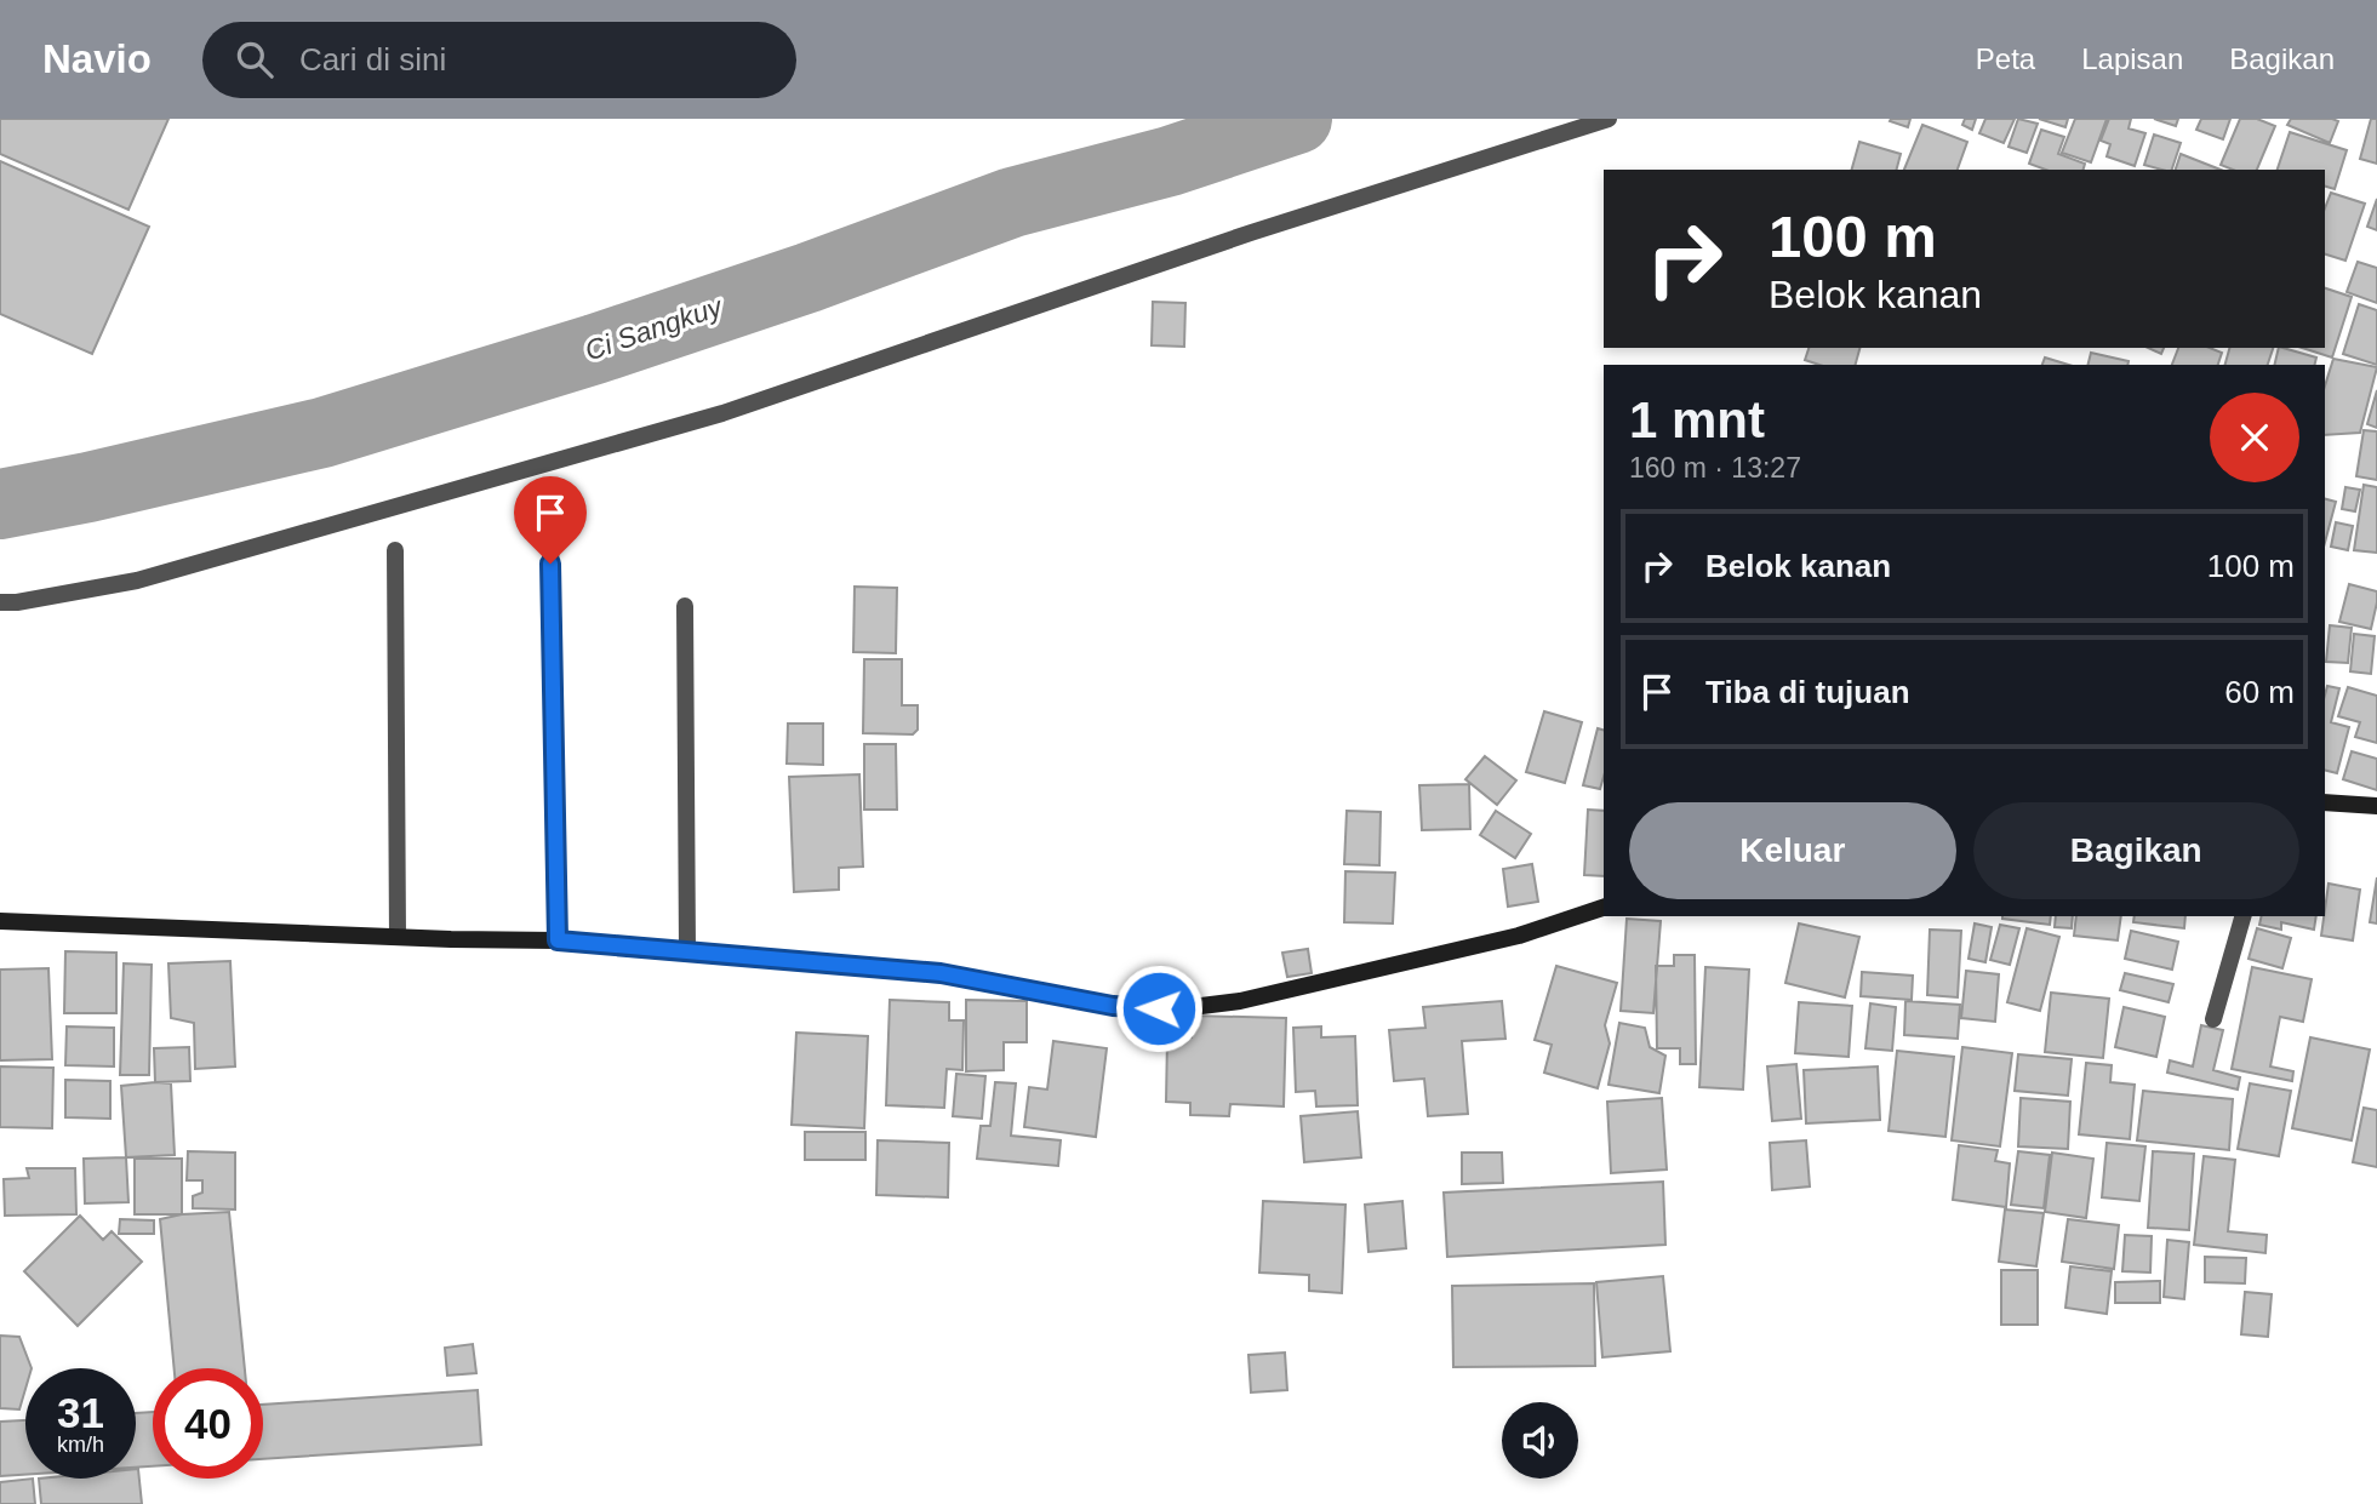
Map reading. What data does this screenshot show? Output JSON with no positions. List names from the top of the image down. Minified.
{"water":["Ci Sangkuy"],"page":{"header":"Navio","search":"Cari di sini","nav":["Peta","Lapisan","Bagikan"],"turn":["100 m","Belok kanan"],"heading":["1 mnt","160 m · 13:27"],"list":[{"name":"Belok kanan","value":"100 m"},{"name":"Tiba di tujuan","value":"60 m"}],"buttons":["Keluar","Bagikan"],"speed":"31 km/h","limit":"40"}}
